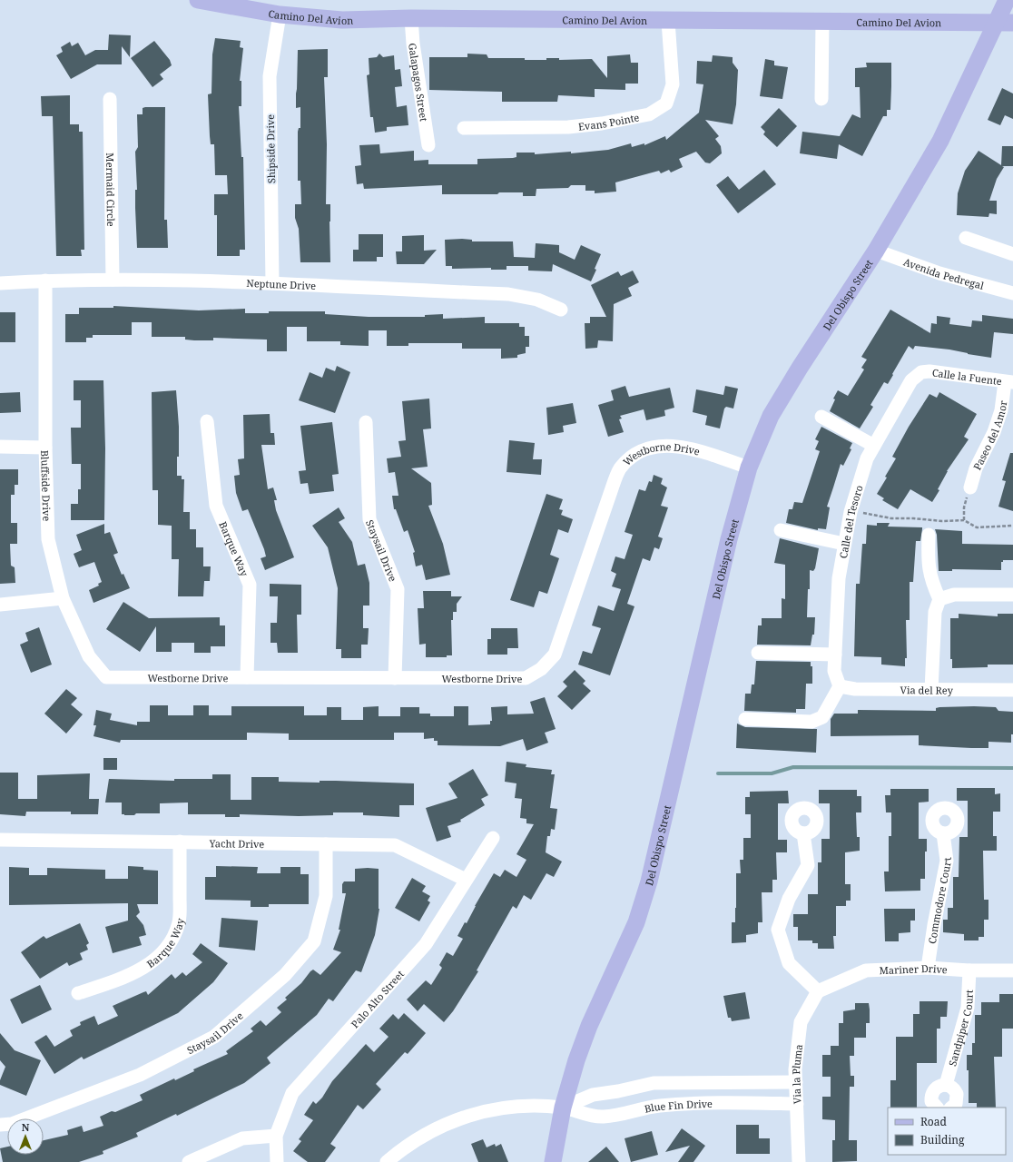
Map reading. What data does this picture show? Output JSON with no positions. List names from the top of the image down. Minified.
{"streets":{"main road":["Camino Del Avion","Del Obispo Street"],"street":["Galapagos Street","Evans Pointe","Shipside Drive","Mermaid Circle","Avenida Pedregal","Neptune Drive","Calle la Fuente","Paseo del Amor","Westborne Drive","Bluffside Drive","Calle del Tesoro","Barque Way","Staysail Drive","Via del Rey","Yacht Drive","Commodore Court","Mariner Drive","Palo Alto Street","Sandpiper Court","Via la Pluma","Blue Fin Drive"]},"crossings":[["Camino Del Avion","Galapagos Street"],["Camino Del Avion","Evans Pointe"],["Camino Del Avion","Shipside Drive"],["Camino Del Avion","Del Obispo Street"],["Shipside Drive","Neptune Drive"],["Mermaid Circle","Neptune Drive"],["Avenida Pedregal","Del Obispo Street"],["Neptune Drive","Bluffside Drive"],["Del Obispo Street","Westborne Drive"],["Del Obispo Street","Blue Fin Drive"],["Calle la Fuente","Paseo del Amor"],["Calle la Fuente","Calle del Tesoro"],["Westborne Drive","Bluffside Drive"],["Westborne Drive","Barque Way"],["Westborne Drive","Staysail Drive"],["Calle del Tesoro","Via del Rey"],["Barque Way","Yacht Drive"],["Staysail Drive","Yacht Drive"],["Yacht Drive","Palo Alto Street"],["Commodore Court","Mariner Drive"],["Mariner Drive","Sandpiper Court"],["Mariner Drive","Via la Pluma"],["Via la Pluma","Blue Fin Drive"]],"legend":["Road","Building"],"north":"top"}
